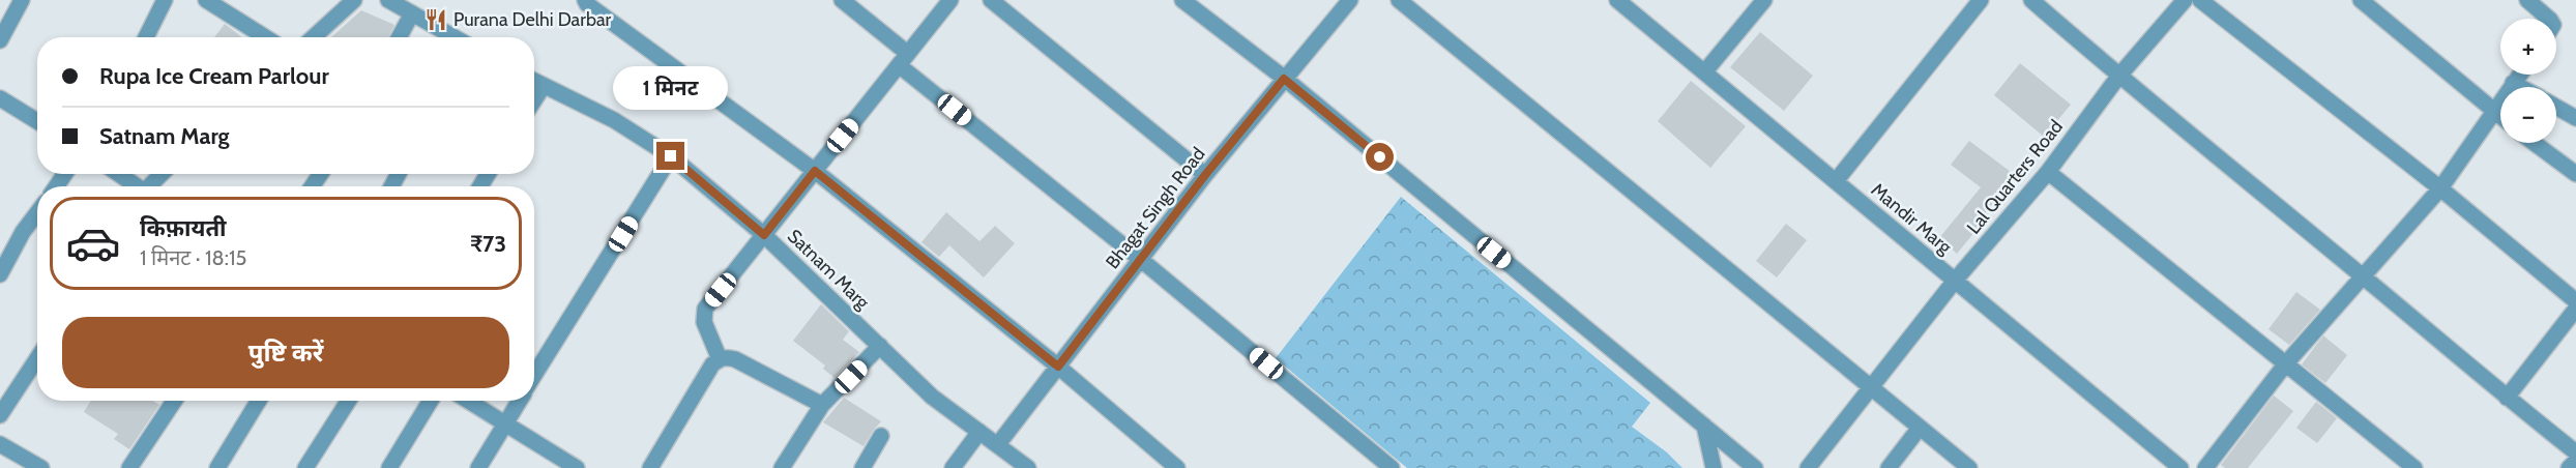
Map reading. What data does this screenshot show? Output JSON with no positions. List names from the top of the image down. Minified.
{"streets":{"street":["Lal Quarters Road","Bhagat Singh Road","Mandir Marg","Satnam Marg"]},"crossings":[["Lal Quarters Road","Mandir Marg"],["Bhagat Singh Road","Satnam Marg"]],"places":{"restaurant":["Purana Delhi Darbar"]},"page":{"map_buttons":["+","−"],"banner":["Rupa Ice Cream Parlour","Satnam Marg"],"bubble":"1 मिनट","list":[{"name":"किफ़ायती","note":"1 मिनट · 18:15","value":"₹73"}],"buttons":"पुष्टि करें"}}
